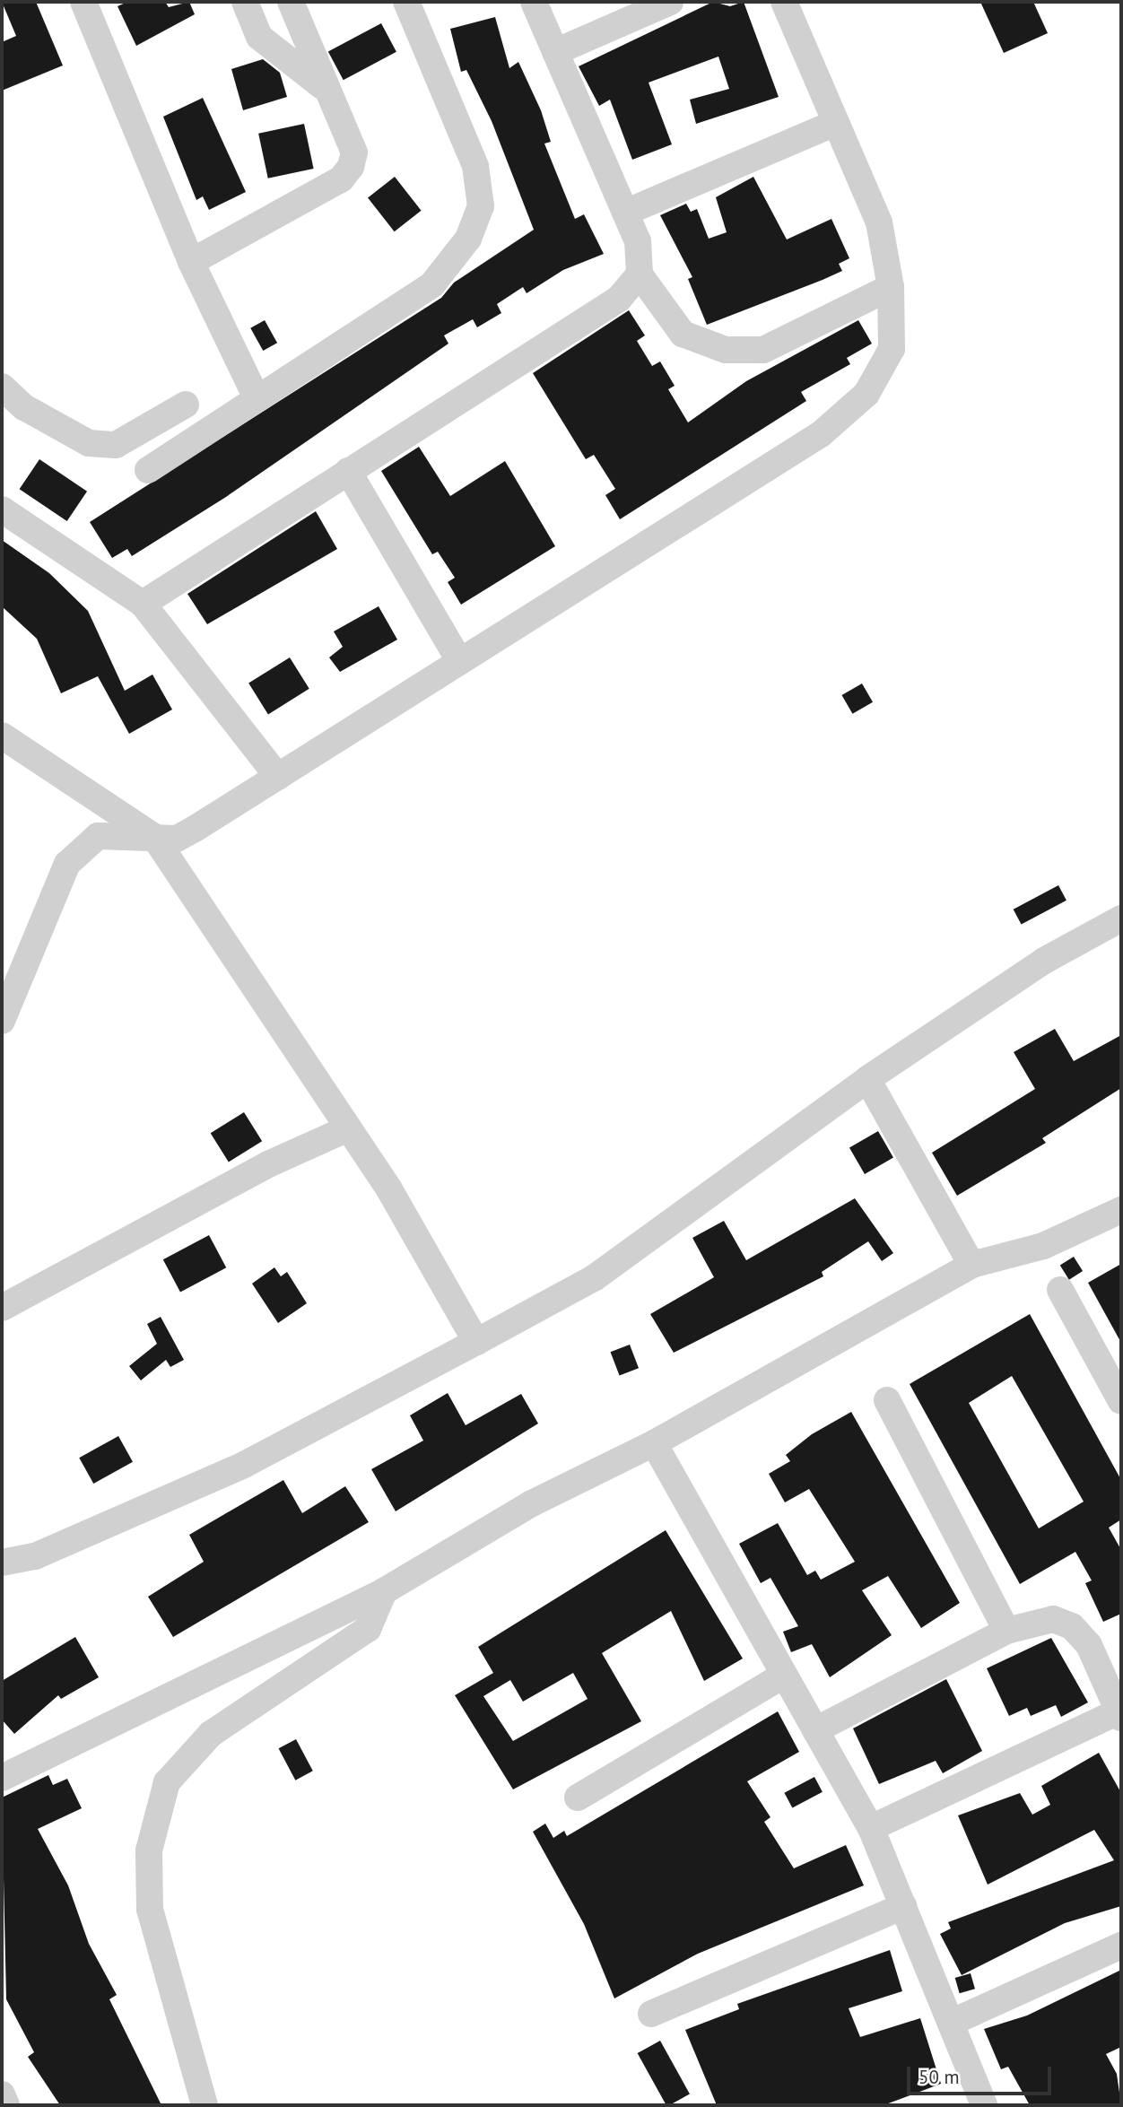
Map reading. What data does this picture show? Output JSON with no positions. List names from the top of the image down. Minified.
{"scale_bar":"50 m"}
